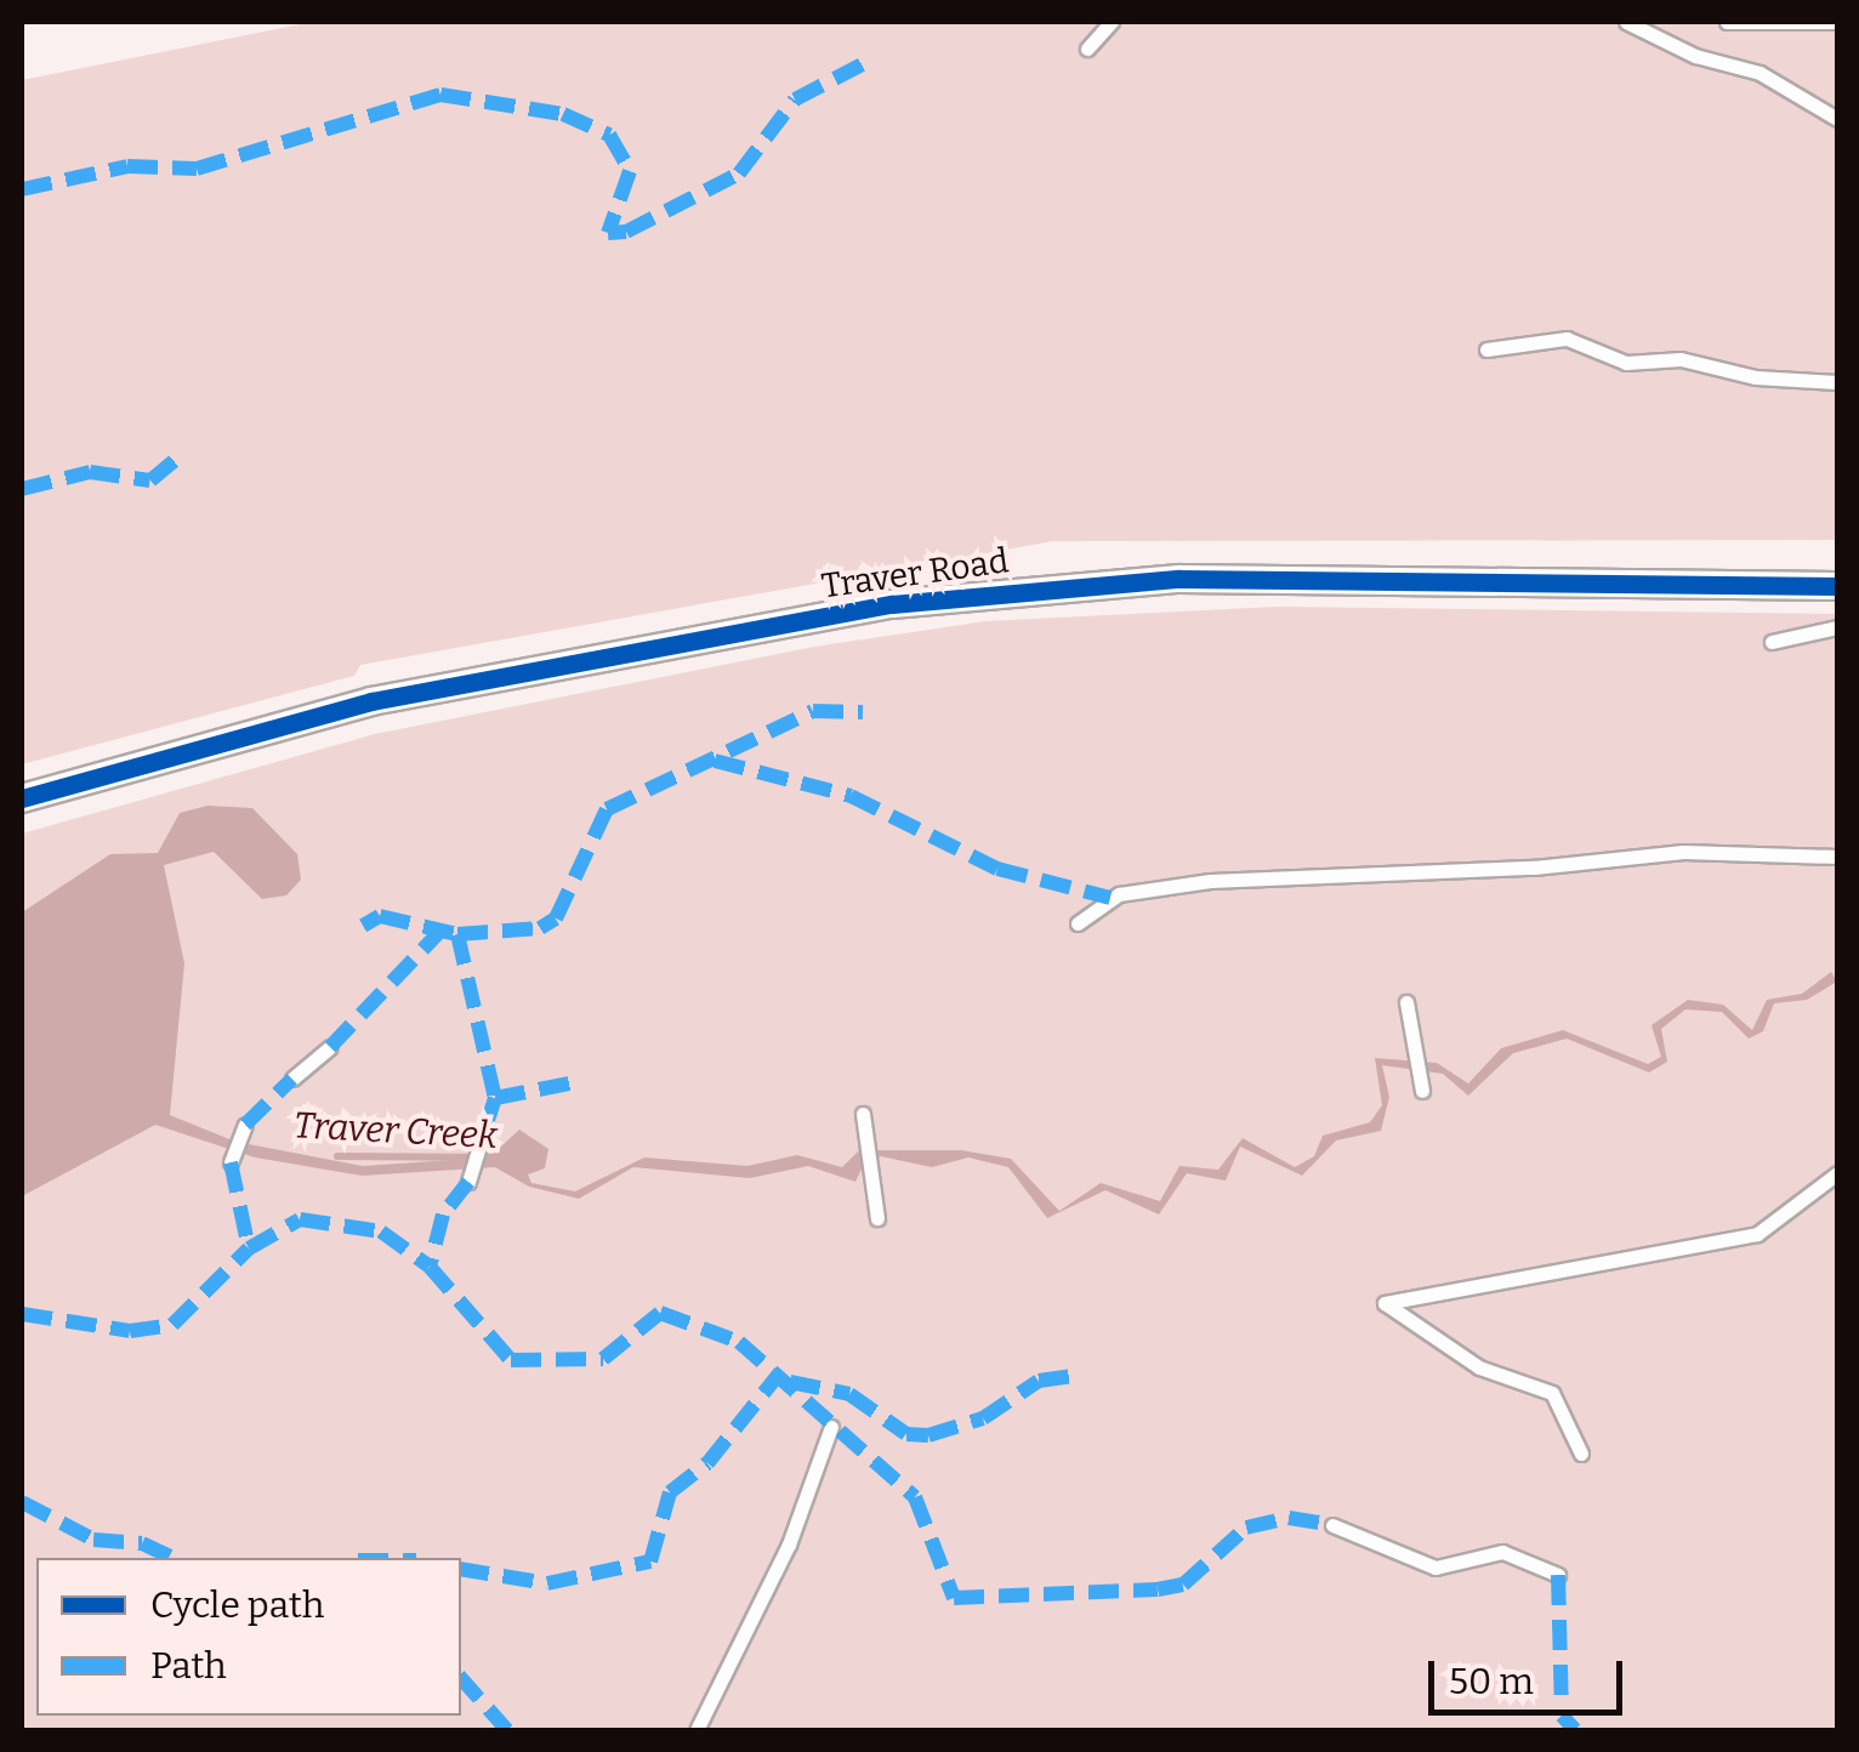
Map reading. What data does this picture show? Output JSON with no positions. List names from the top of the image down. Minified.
{"streets":{"street":["Traver Road"]},"water":["Traver Creek"],"legend":["Cycle path","Path"],"scale_bar":"50 m"}
